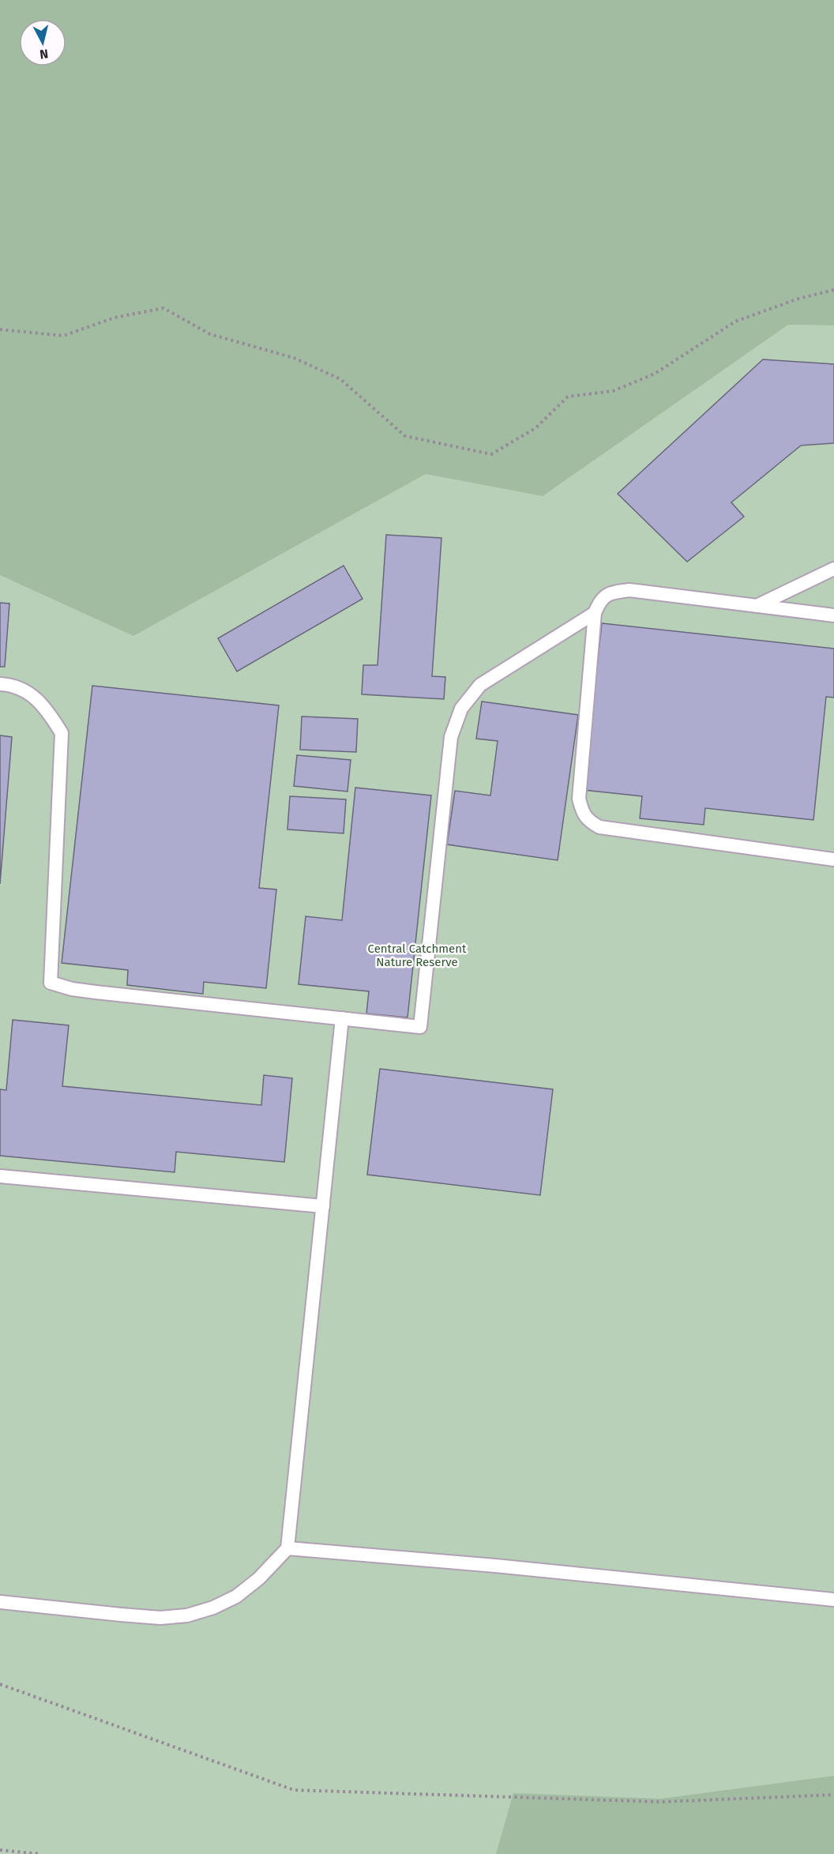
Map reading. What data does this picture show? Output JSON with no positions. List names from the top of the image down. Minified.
{"parks":["Central Catchment Nature Reserve"],"north":"bottom"}
